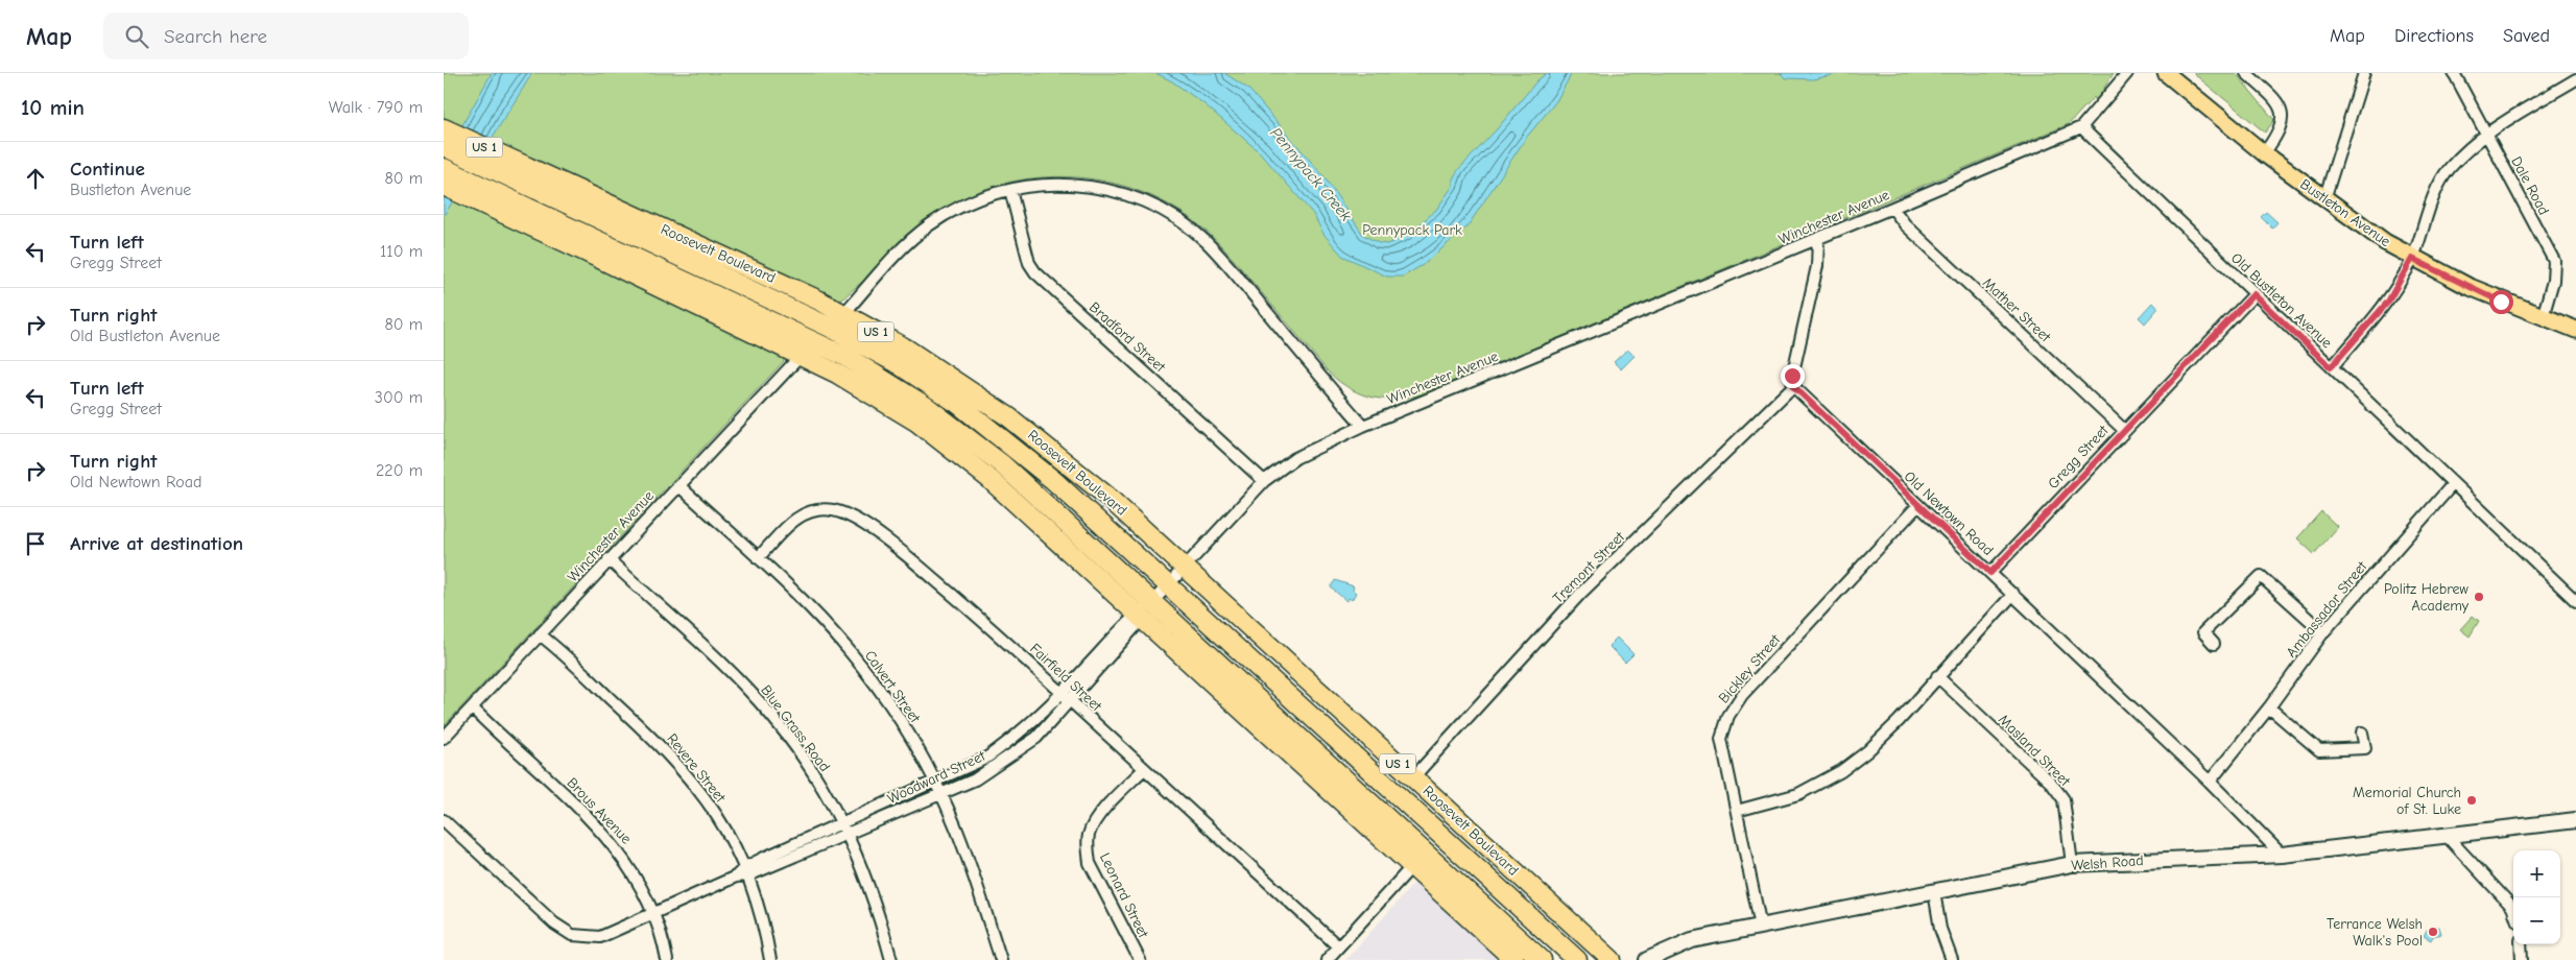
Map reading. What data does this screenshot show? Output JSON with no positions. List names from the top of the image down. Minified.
{"streets":{"highway":["US 1","Roosevelt Boulevard"],"main road":["Bustleton Avenue","Welsh Road"],"street":["Dale Road","Winchester Avenue","Old Bustleton Avenue","Mather Street","Bradford Street","Gregg Street","Old Newtown Road","Tremont Street","Ambassador Street","Bickley Street","Fairfield Street","Calvert Street","Blue Grass Road","Masland Street","Revere Street","Woodward Street","Brous Avenue","Leonard Street"]},"crossings":[["US 1","Winchester Avenue"],["US 1","Woodward Street"],["Dale Road","Bustleton Avenue"],["Winchester Avenue","Old Bustleton Avenue"],["Winchester Avenue","Mather Street"],["Winchester Avenue","Calvert Street"],["Winchester Avenue","Blue Grass Road"],["Winchester Avenue","Revere Street"],["Winchester Avenue","Woodward Street"],["Winchester Avenue","Brous Avenue"],["Roosevelt Boulevard","Tremont Street"],["Roosevelt Boulevard","Woodward Street"],["Old Bustleton Avenue","Gregg Street"],["Old Bustleton Avenue","Ambassador Street"],["Mather Street","Gregg Street"],["Bradford Street","Woodward Street"],["Gregg Street","Old Newtown Road"],["Old Newtown Road","Tremont Street"],["Old Newtown Road","Ambassador Street"],["Old Newtown Road","Bickley Street"],["Old Newtown Road","Welsh Road"],["Bickley Street","Welsh Road"],["Fairfield Street","Calvert Street"],["Fairfield Street","Woodward Street"],["Fairfield Street","Leonard Street"],["Calvert Street","Woodward Street"],["Blue Grass Road","Woodward Street"],["Masland Street","Welsh Road"],["Revere Street","Woodward Street"],["Woodward Street","Brous Avenue"]],"water":["Pennypack Creek"],"parks":["Pennypack Park"],"places":["Politz Hebrew Academy","Memorial Church of St. Luke","Terrance Welsh Walk's Pool"],"page":{"header":"Map","search":"Search here","nav":["Map","Directions","Saved"],"heading":["10 min","Walk · 790 m"],"list":[["Continue","Bustleton Avenue","80 m"],["Turn left","Gregg Street","110 m"],["Turn right","Old Bustleton Avenue","80 m"],["Turn left","Gregg Street","300 m"],["Turn right","Old Newtown Road","220 m"],"Arrive at destination"],"map_buttons":["+","−"]}}
